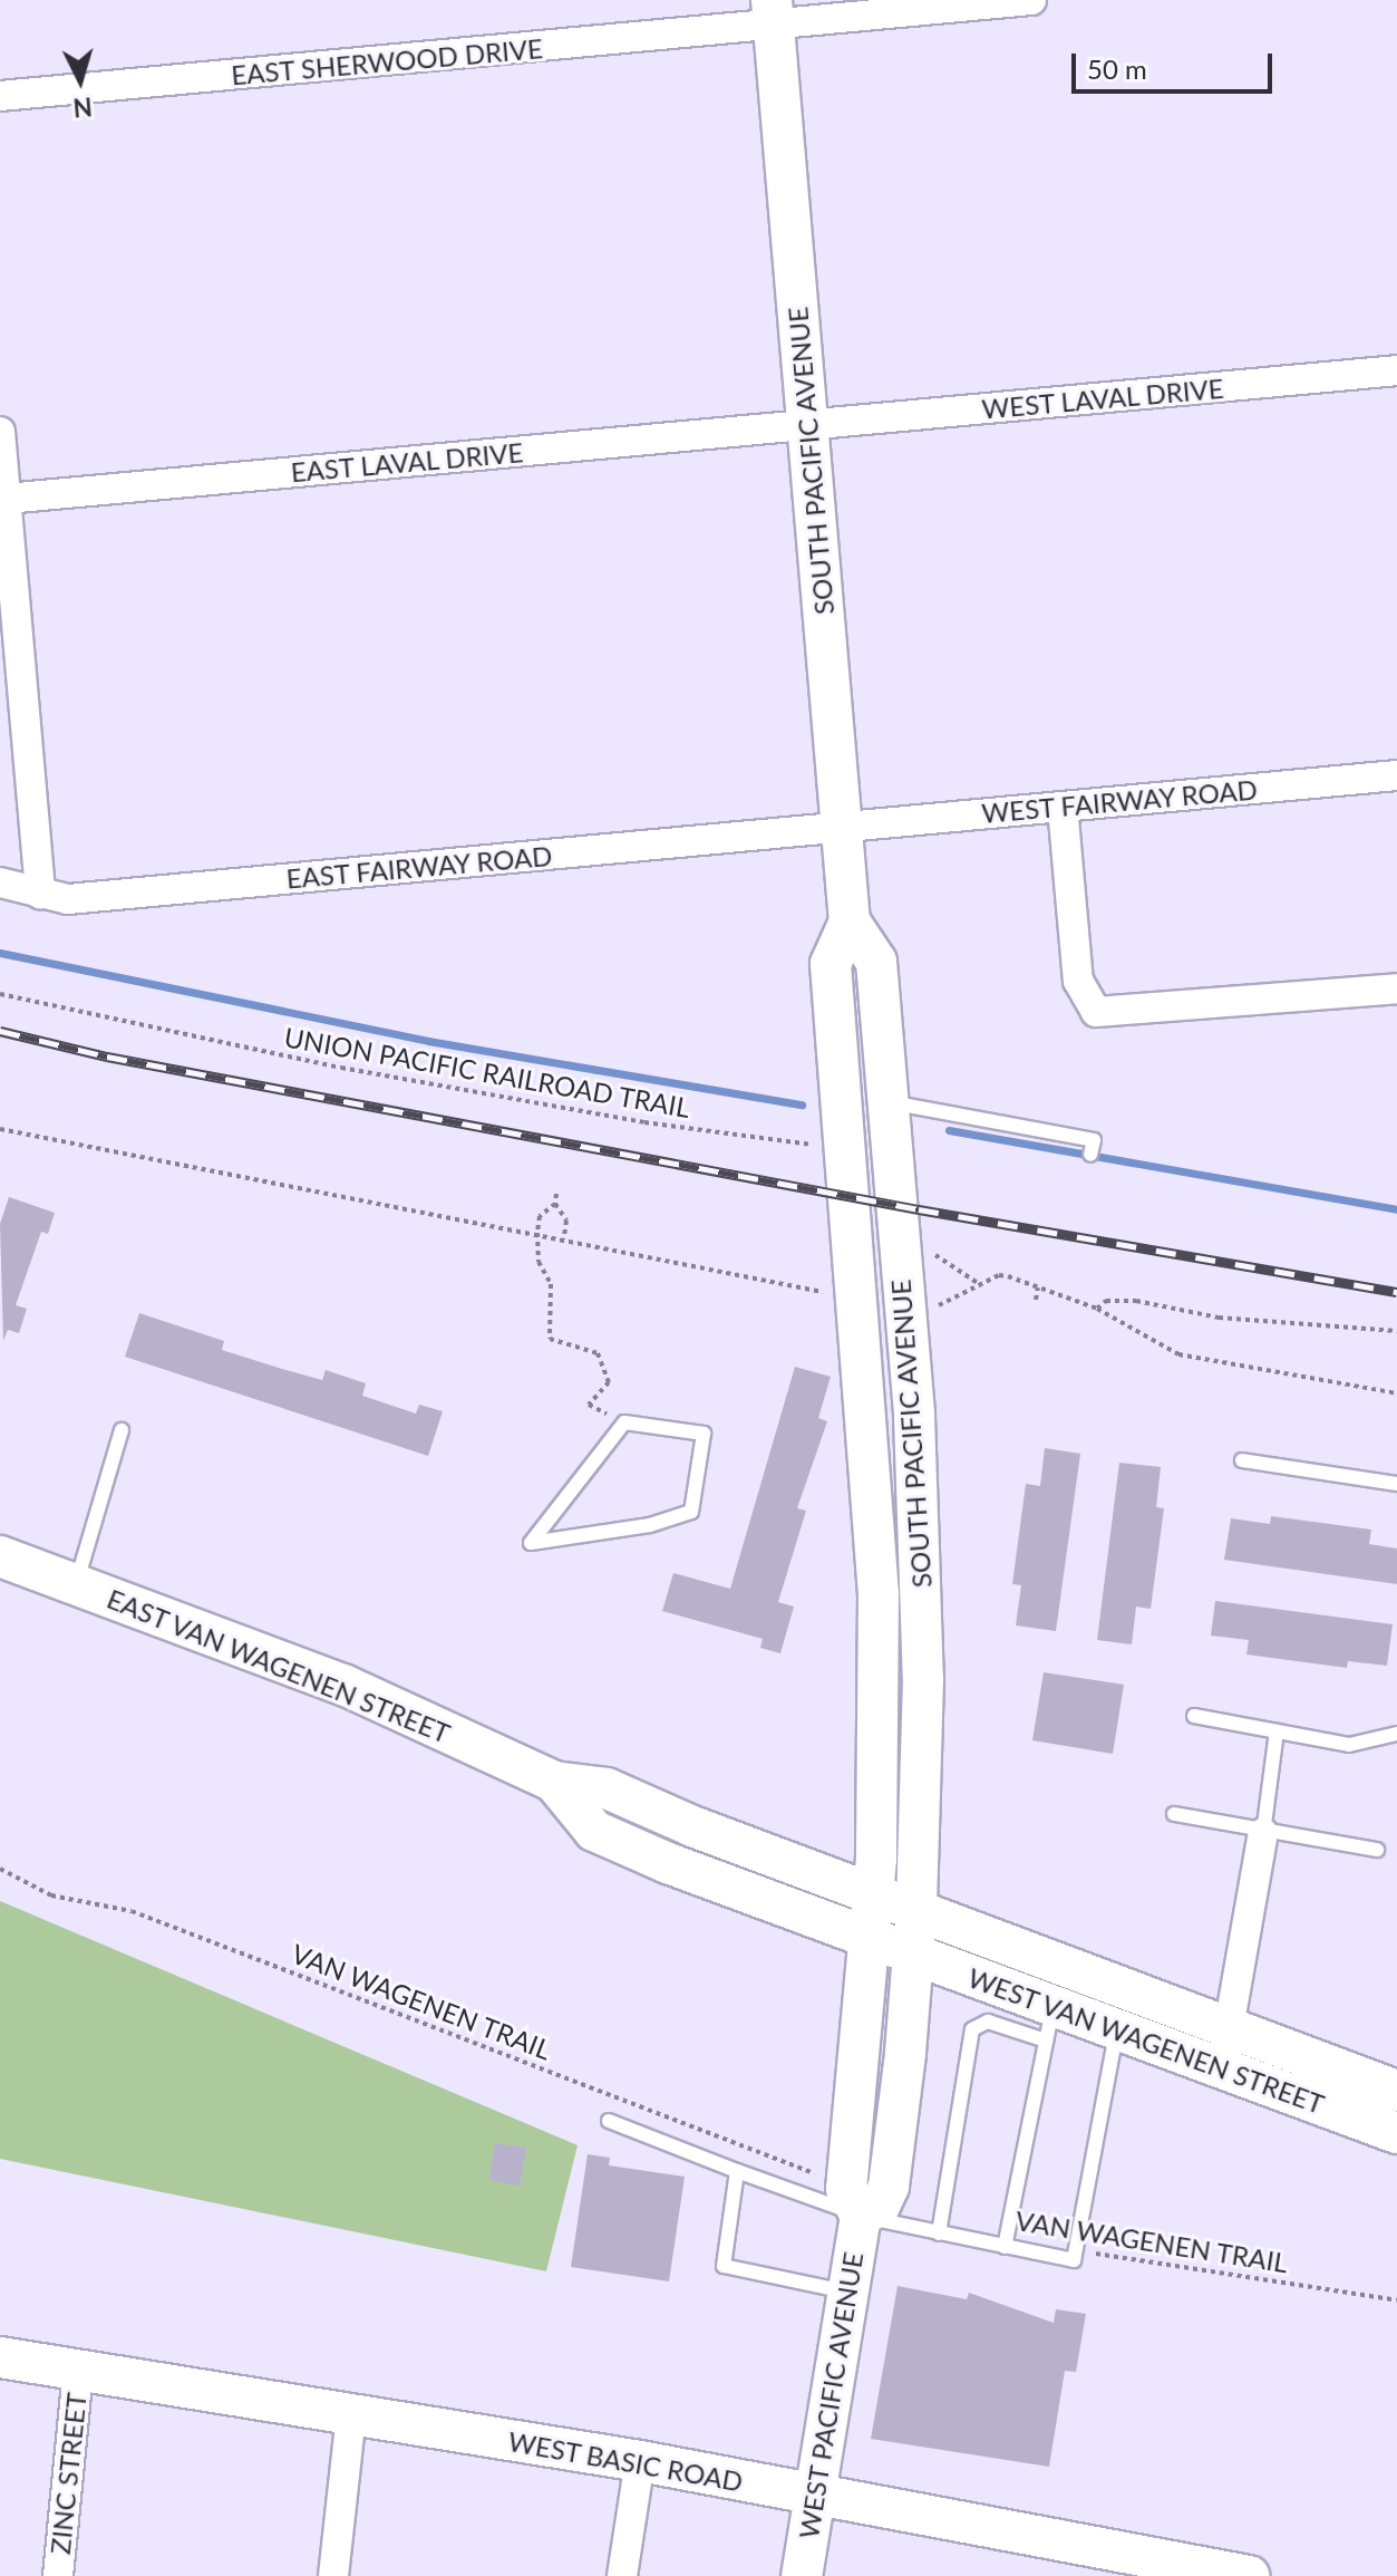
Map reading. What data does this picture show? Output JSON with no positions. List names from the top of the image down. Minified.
{"streets":{"street":["EAST SHERWOOD DRIVE","WEST LAVAL DRIVE","SOUTH PACIFIC AVENUE","EAST LAVAL DRIVE","WEST FAIRWAY ROAD","EAST FAIRWAY ROAD","EAST VAN WAGENEN STREET","WEST VAN WAGENEN STREET","WEST PACIFIC AVENUE","WEST BASIC ROAD","ZINC STREET"],"path":["UNION PACIFIC RAILROAD TRAIL","VAN WAGENEN TRAIL"]},"crossings":[["EAST SHERWOOD DRIVE","SOUTH PACIFIC AVENUE"],["WEST LAVAL DRIVE","SOUTH PACIFIC AVENUE"],["WEST LAVAL DRIVE","EAST LAVAL DRIVE"],["SOUTH PACIFIC AVENUE","EAST LAVAL DRIVE"],["SOUTH PACIFIC AVENUE","WEST FAIRWAY ROAD"],["SOUTH PACIFIC AVENUE","EAST FAIRWAY ROAD"],["SOUTH PACIFIC AVENUE","EAST VAN WAGENEN STREET"],["SOUTH PACIFIC AVENUE","WEST VAN WAGENEN STREET"],["SOUTH PACIFIC AVENUE","WEST PACIFIC AVENUE"],["WEST FAIRWAY ROAD","EAST FAIRWAY ROAD"],["EAST VAN WAGENEN STREET","WEST VAN WAGENEN STREET"],["EAST VAN WAGENEN STREET","WEST PACIFIC AVENUE"],["WEST VAN WAGENEN STREET","WEST PACIFIC AVENUE"],["WEST PACIFIC AVENUE","WEST BASIC ROAD"],["WEST BASIC ROAD","ZINC STREET"]],"scale_bar":"50 m","north":"bottom"}
